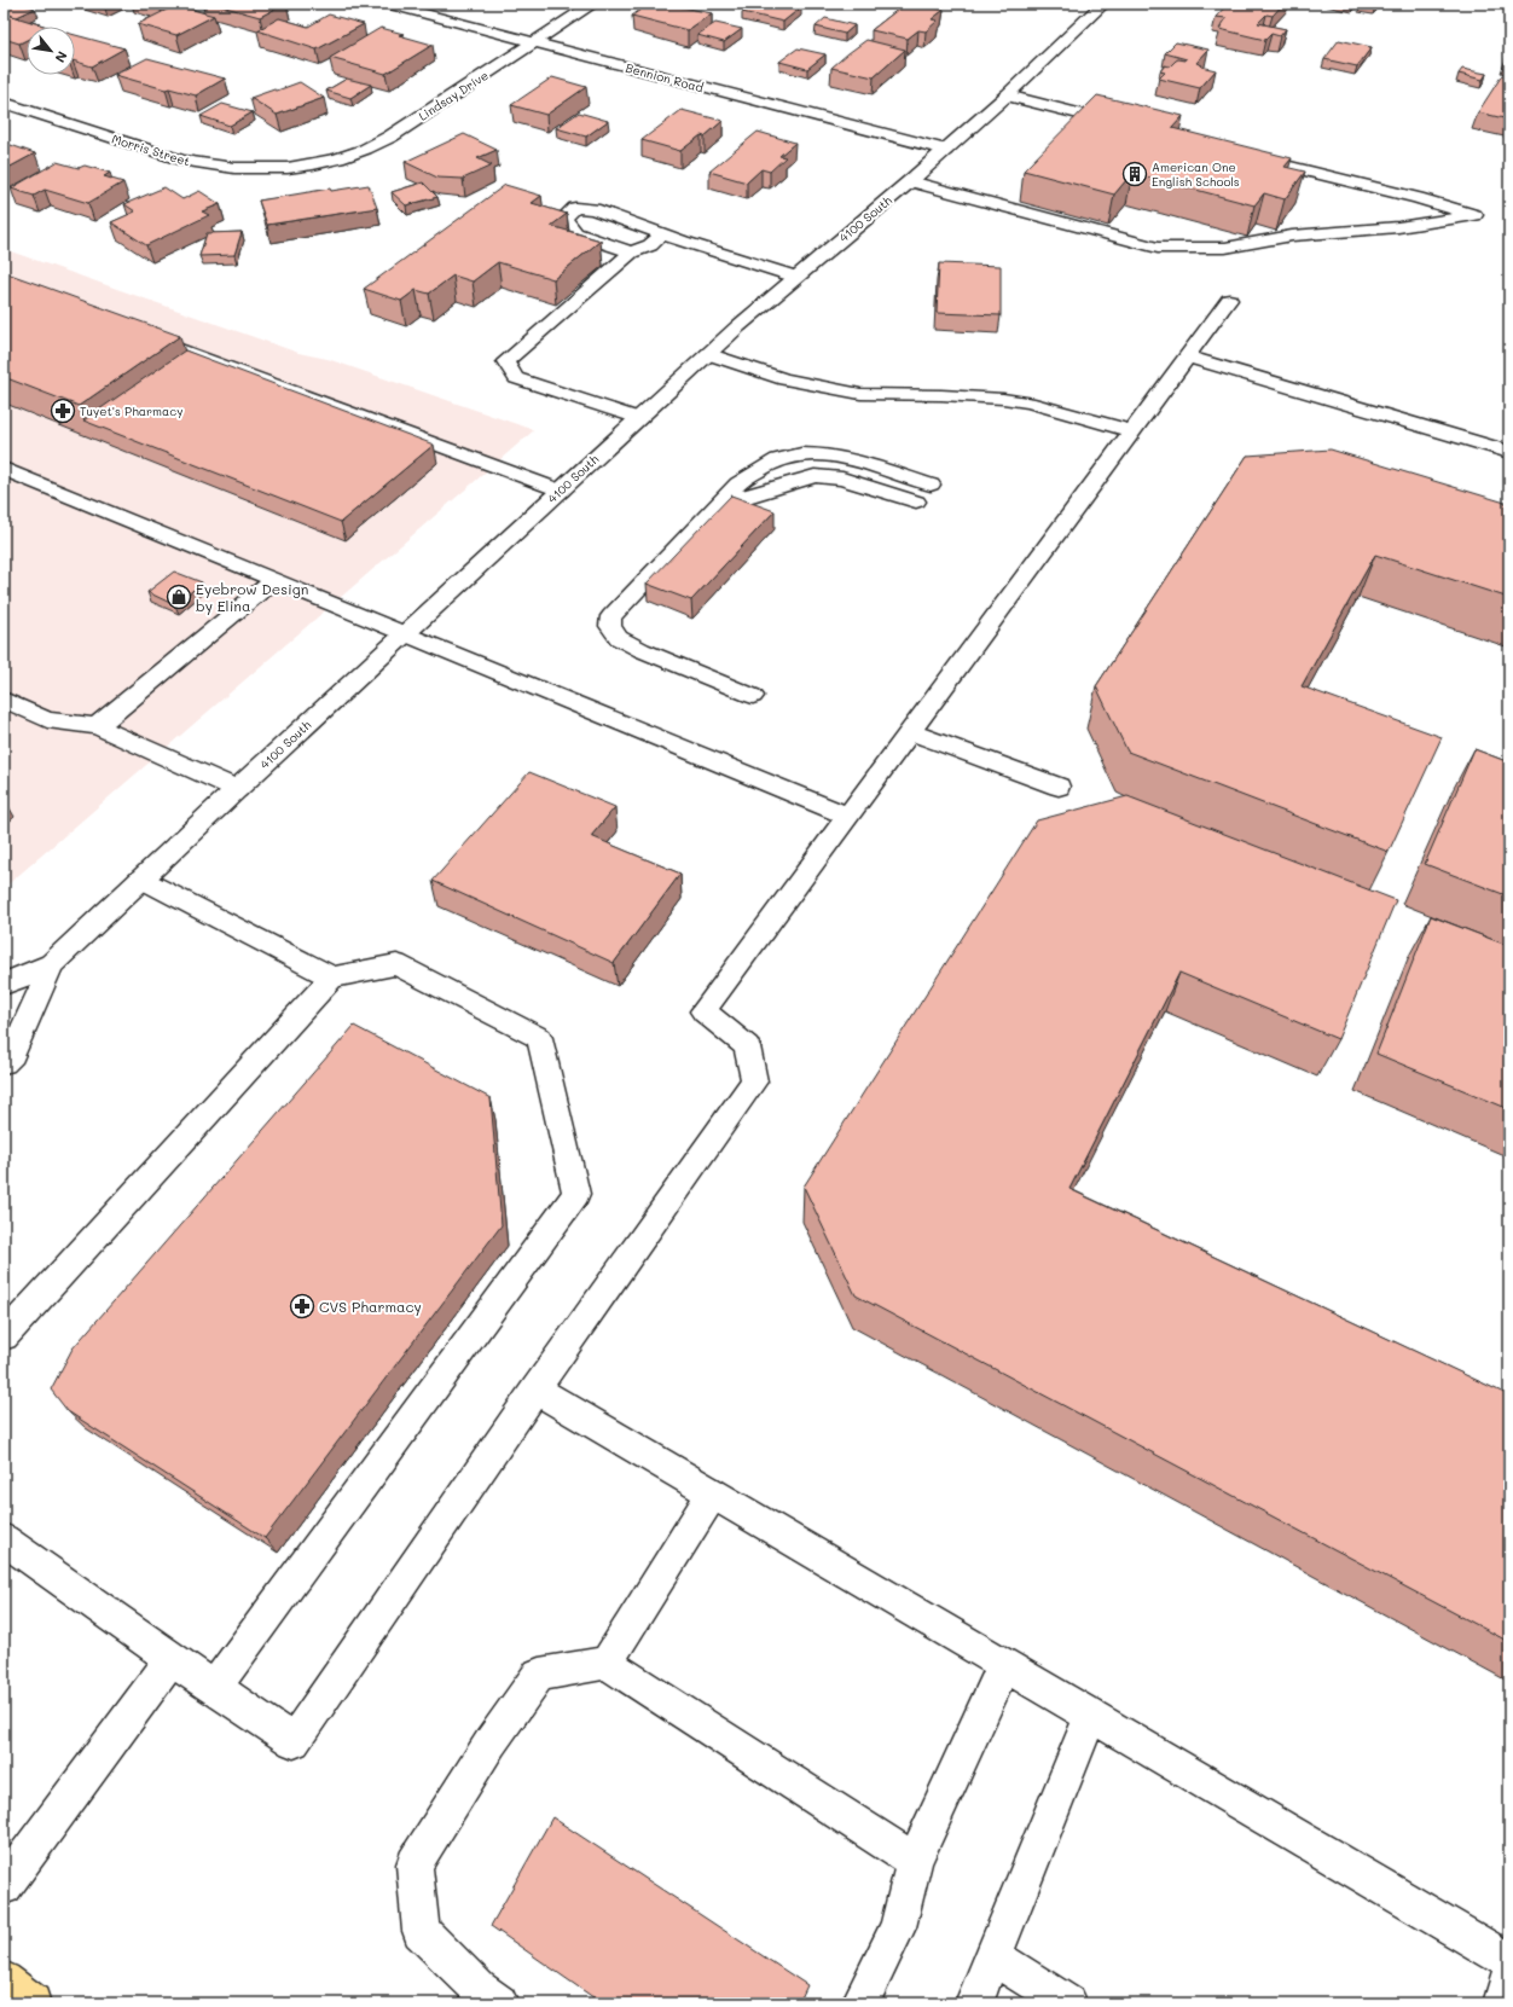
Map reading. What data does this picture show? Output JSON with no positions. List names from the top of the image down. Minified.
{"streets":{"main road":["Bennion Road","Lindsay Drive","Morris Street","4100 South"]},"crossings":[["Bennion Road","Lindsay Drive"],["Bennion Road","4100 South"],["Lindsay Drive","Morris Street"]],"places":{"building":["American One English Schools"],"pharmacy":["Tuyet's Pharmacy","CVS Pharmacy"],"shop":["Eyebrow Design by Elina"]},"north":"bottom right"}
